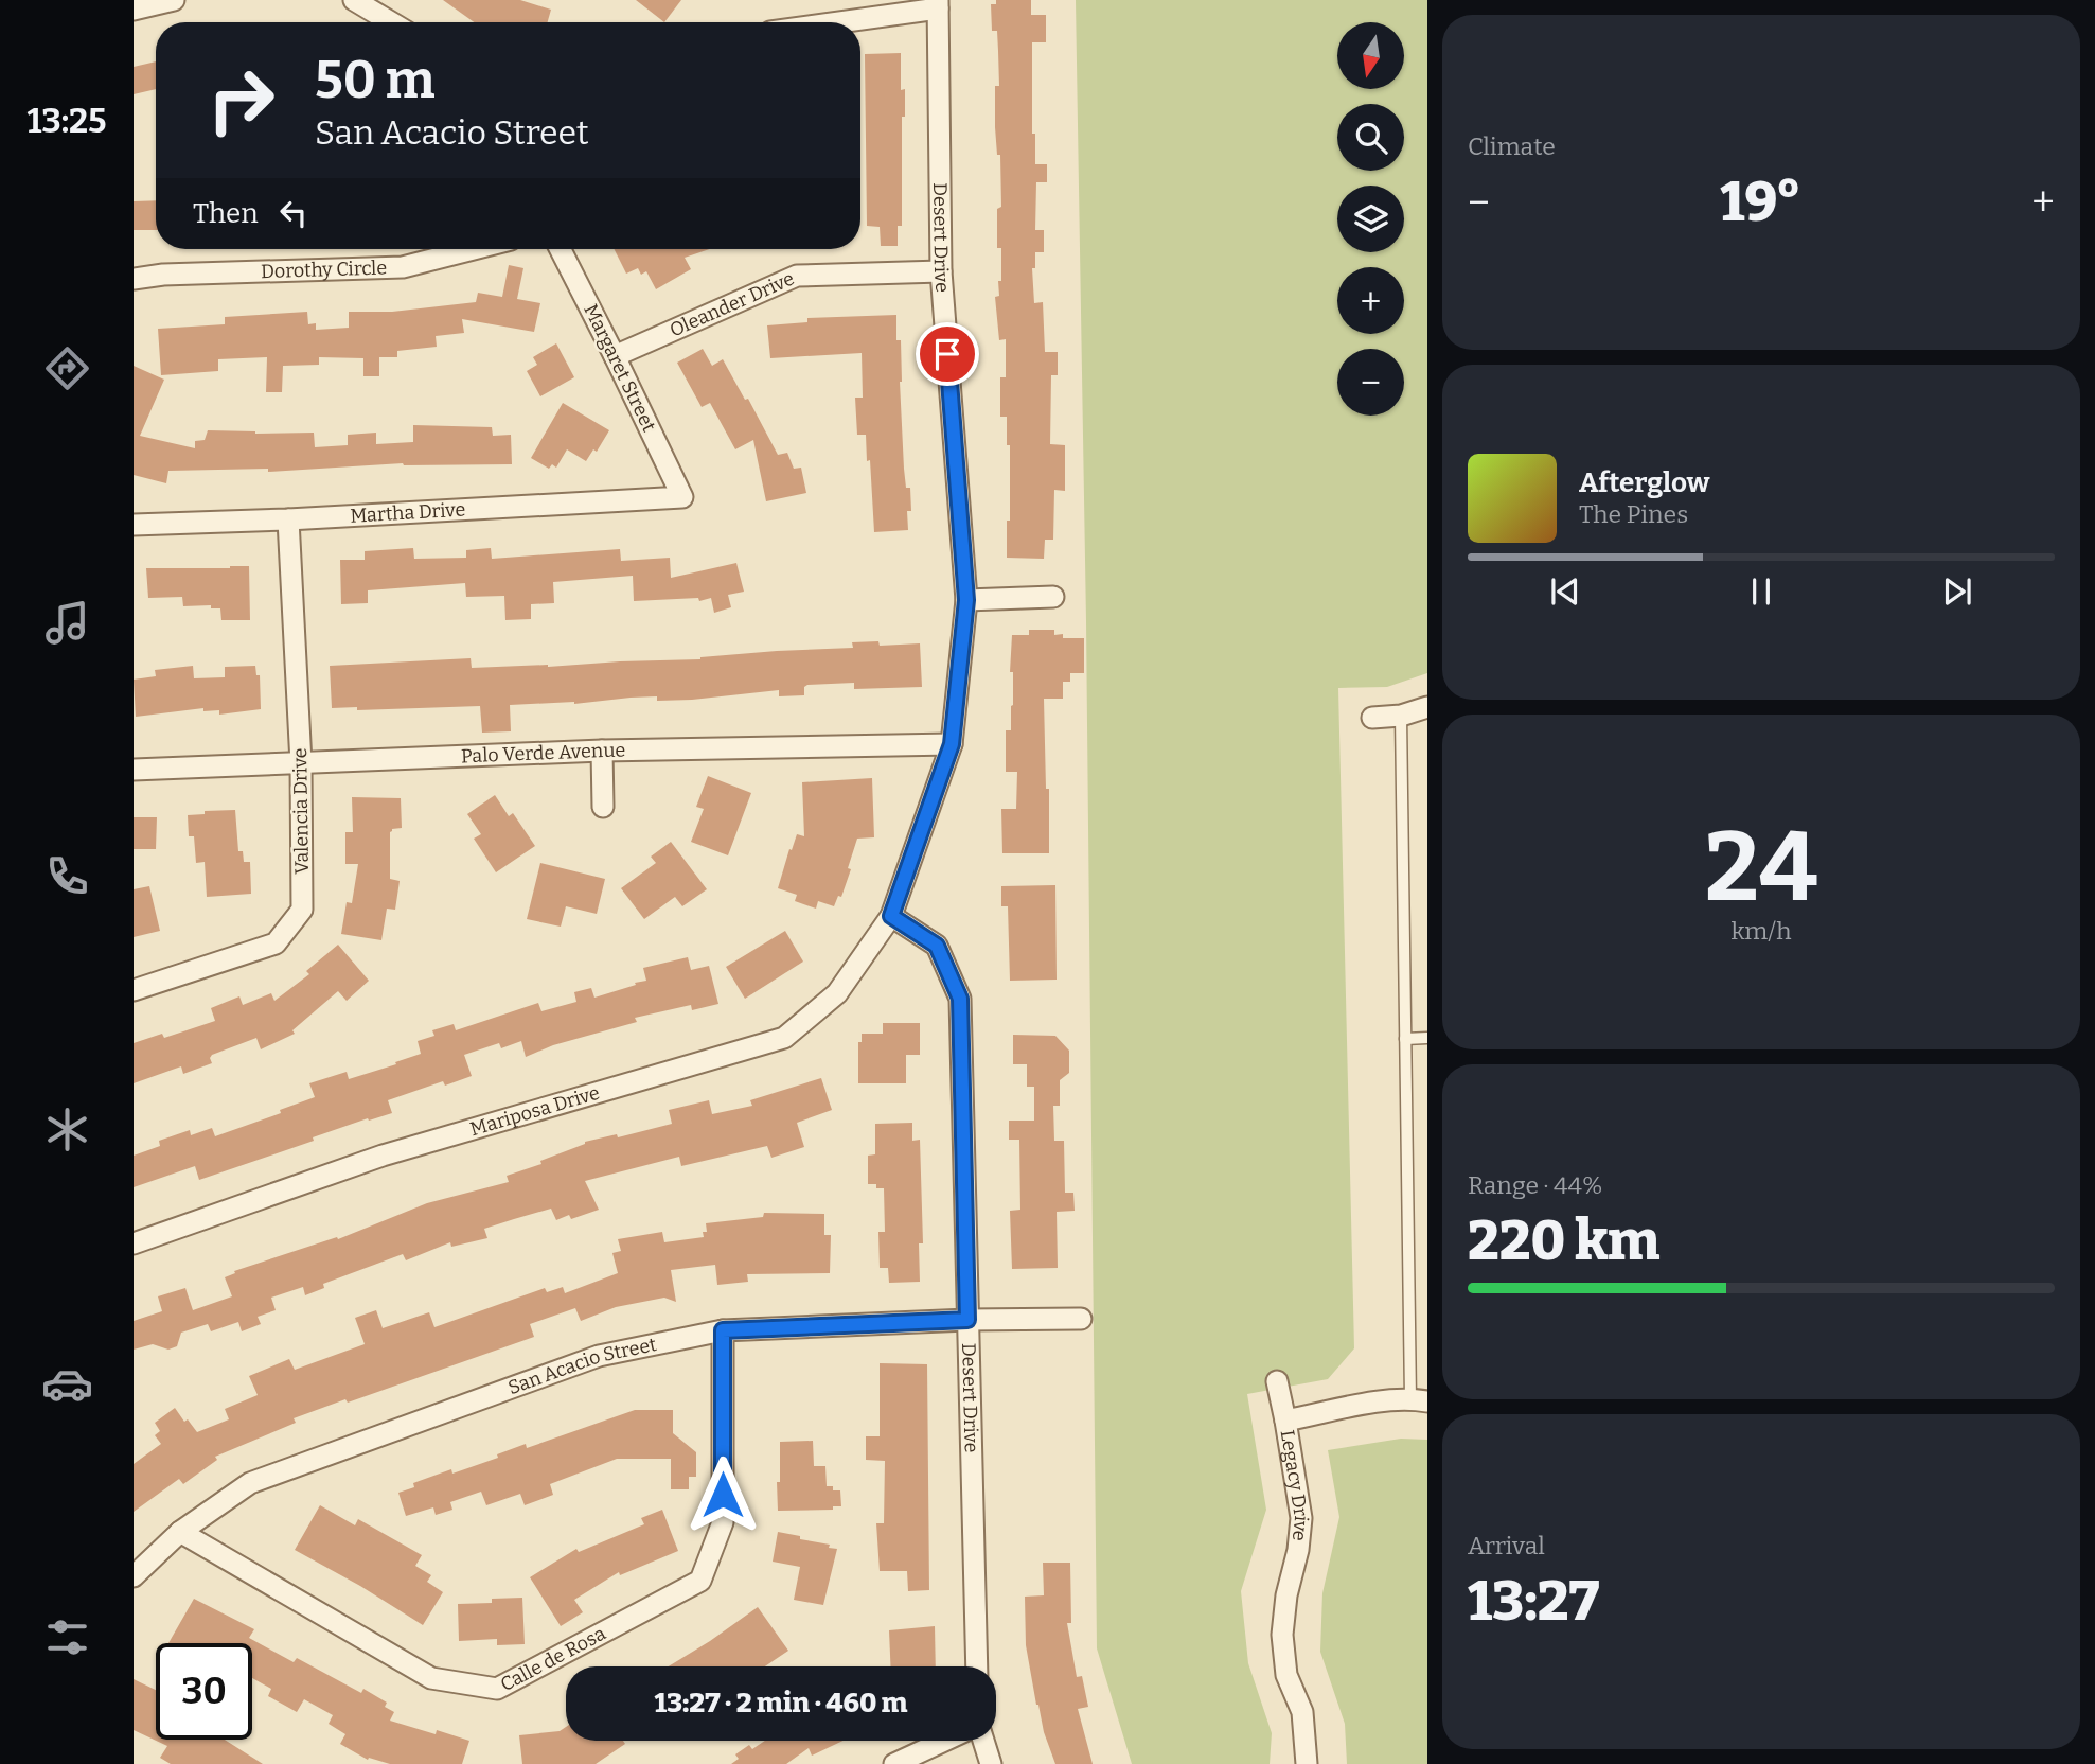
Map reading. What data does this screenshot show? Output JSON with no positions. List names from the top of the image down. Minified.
{"streets":{"street":["Desert Drive","Dorothy Circle","Oleander Drive","Margaret Street","Martha Drive","Palo Verde Avenue","Valencia Drive","Mariposa Drive","San Acacio Street","Legacy Drive","Calle de Rosa"]},"crossings":[["Desert Drive","Oleander Drive"],["Desert Drive","Palo Verde Avenue"],["Desert Drive","Mariposa Drive"],["Desert Drive","San Acacio Street"],["Oleander Drive","Margaret Street"],["Margaret Street","Martha Drive"],["Martha Drive","Valencia Drive"],["Palo Verde Avenue","Valencia Drive"],["San Acacio Street","Calle de Rosa"]],"north":"bottom","page":{"tabs":"13:25","tile":["Climate",["24","km/h"],["Range · 44%","220 km"],["Arrival","13:27"]],"map_buttons":["+","−"],"turn":["50 m","San Acacio Street"],"heat":["−","19°","+"],"then":"Then","song":["Afterglow","The Pines"],"limit":"30","trip":"13:27 · 2 min · 460 m"}}
